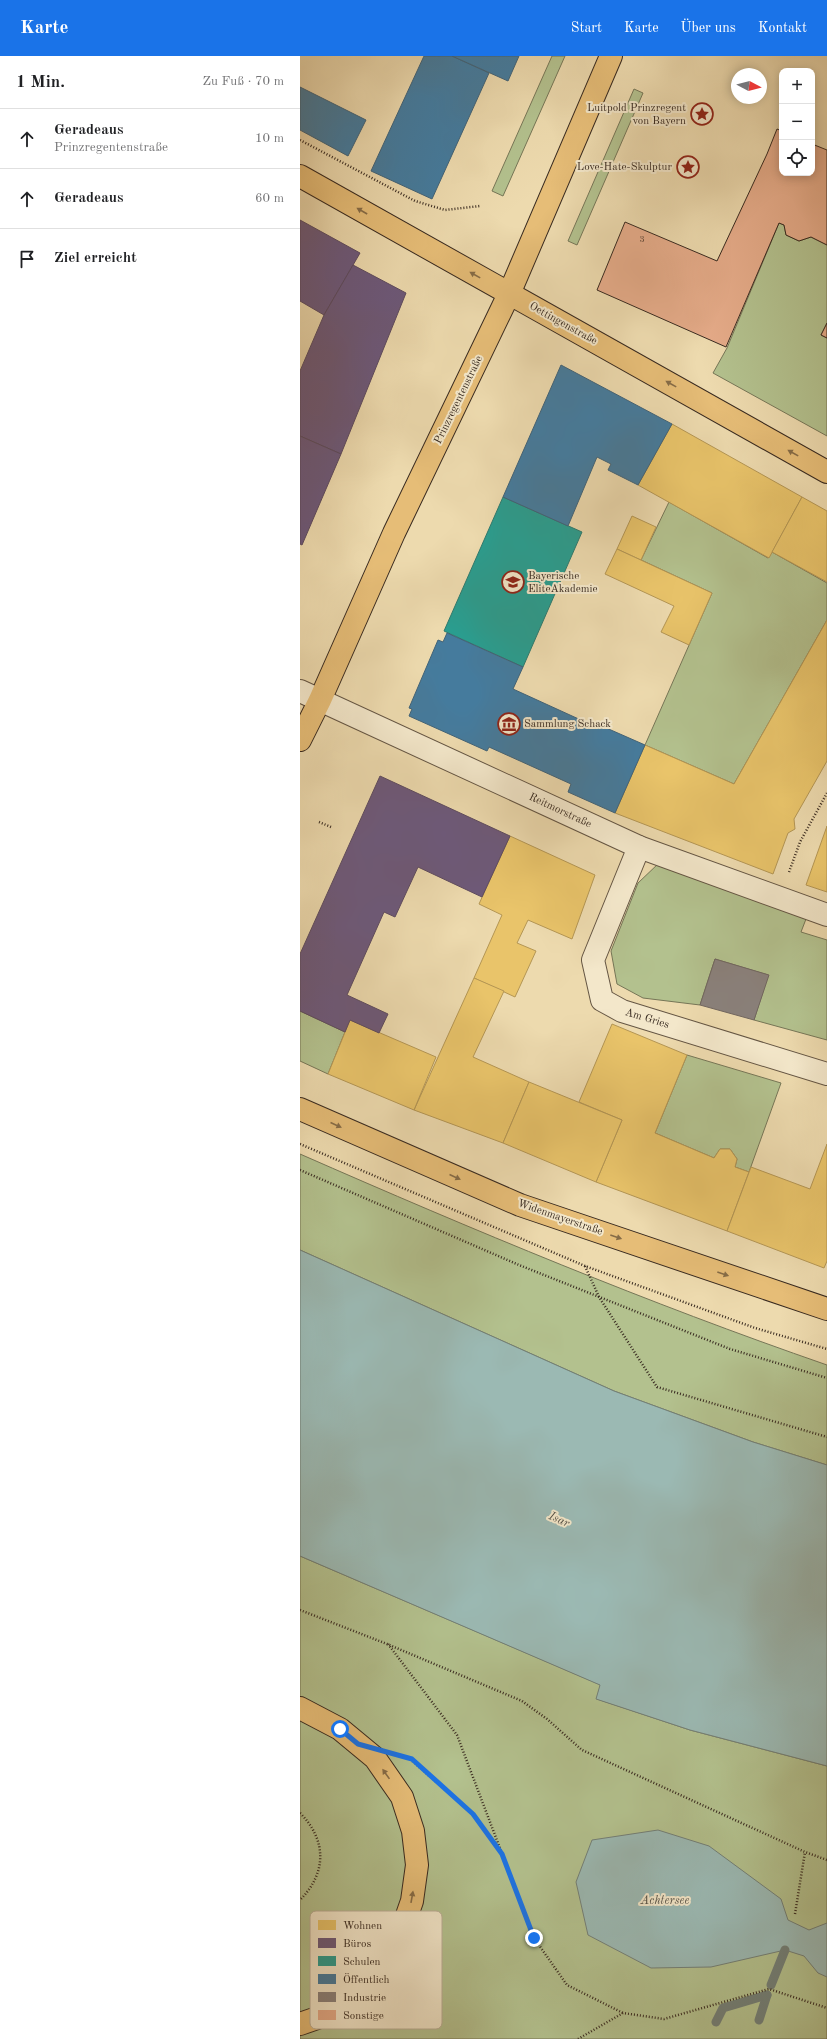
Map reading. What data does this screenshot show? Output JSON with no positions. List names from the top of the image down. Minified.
{"streets":{"main road":["Oettingenstraße","Prinzregentenstraße","Widenmayerstraße"],"street":["Reitmorstraße","Am Gries"]},"crossings":[["Oettingenstraße","Prinzregentenstraße"],["Prinzregentenstraße","Reitmorstraße"],["Reitmorstraße","Am Gries"]],"one_way":["Oettingenstraße","Widenmayerstraße"],"water":["Isar","Achtersee"],"places":{"place":["Luitpold Prinzregent von Bayern","Love-Hate-Skulptur"],"school or university":["Bayerische EliteAkademie"],"museum":["Sammlung Schack"]},"house_numbers":["3"],"legend":["Wohnen","Büros","Schulen","Öffentlich","Industrie","Sonstige"],"north":"right","page":{"header":"Karte","nav":["Start","Karte","Über uns","Kontakt"],"heading":["1 Min.","Zu Fuß · 70 m"],"map_buttons":["+","−"],"list":[["Geradeaus","Prinzregentenstraße","10 m"],["Geradeaus","60 m"],"Ziel erreicht"]}}
